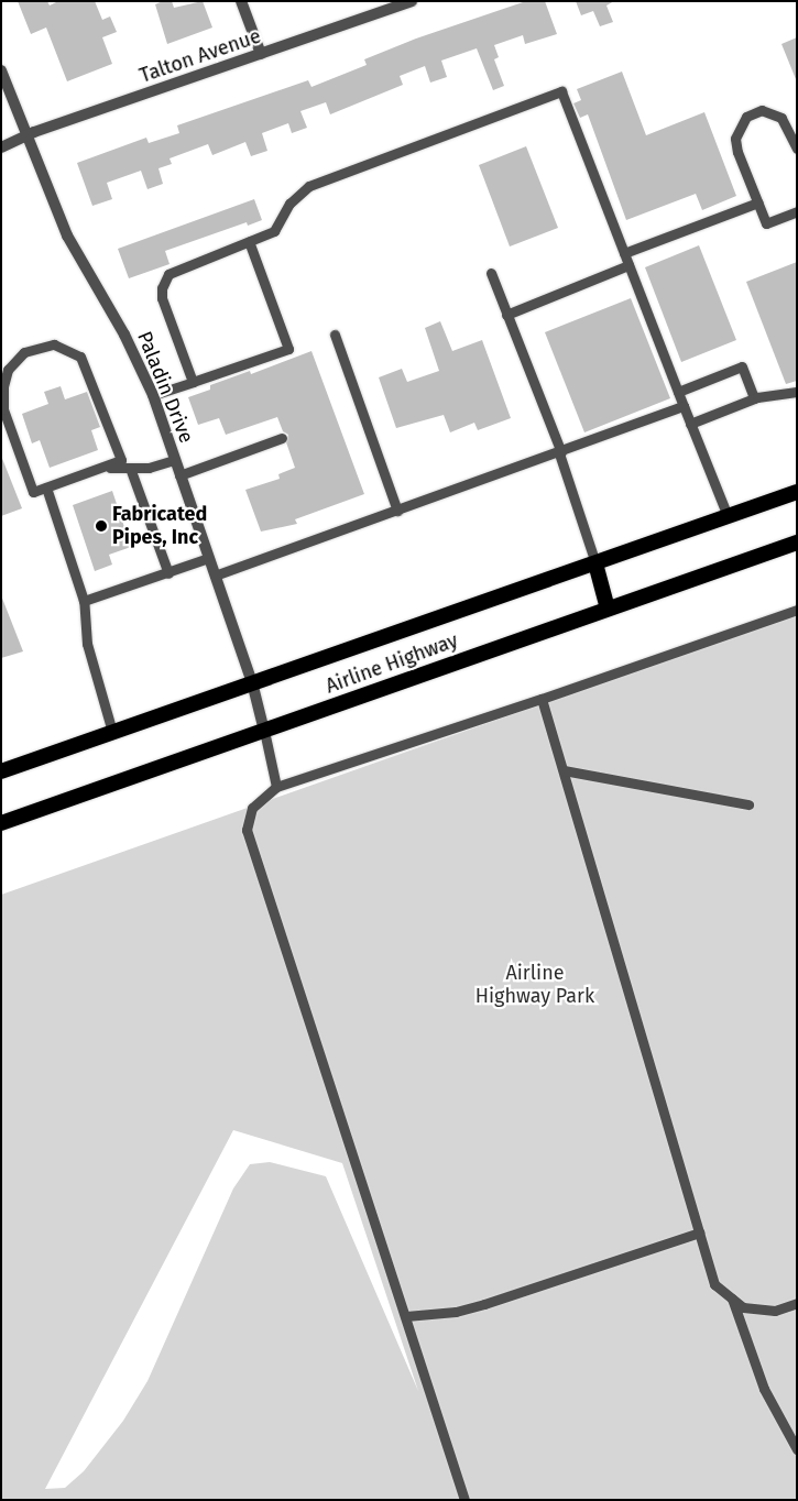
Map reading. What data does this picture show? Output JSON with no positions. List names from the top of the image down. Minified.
{"streets":{"highway":["Airline Highway"],"street":["Talton Avenue","Paladin Drive"]},"crossings":[["Talton Avenue","Paladin Drive"],["Paladin Drive","Airline Highway"]],"parks":["Airline Highway Park"],"places":["Fabricated Pipes, Inc"]}
